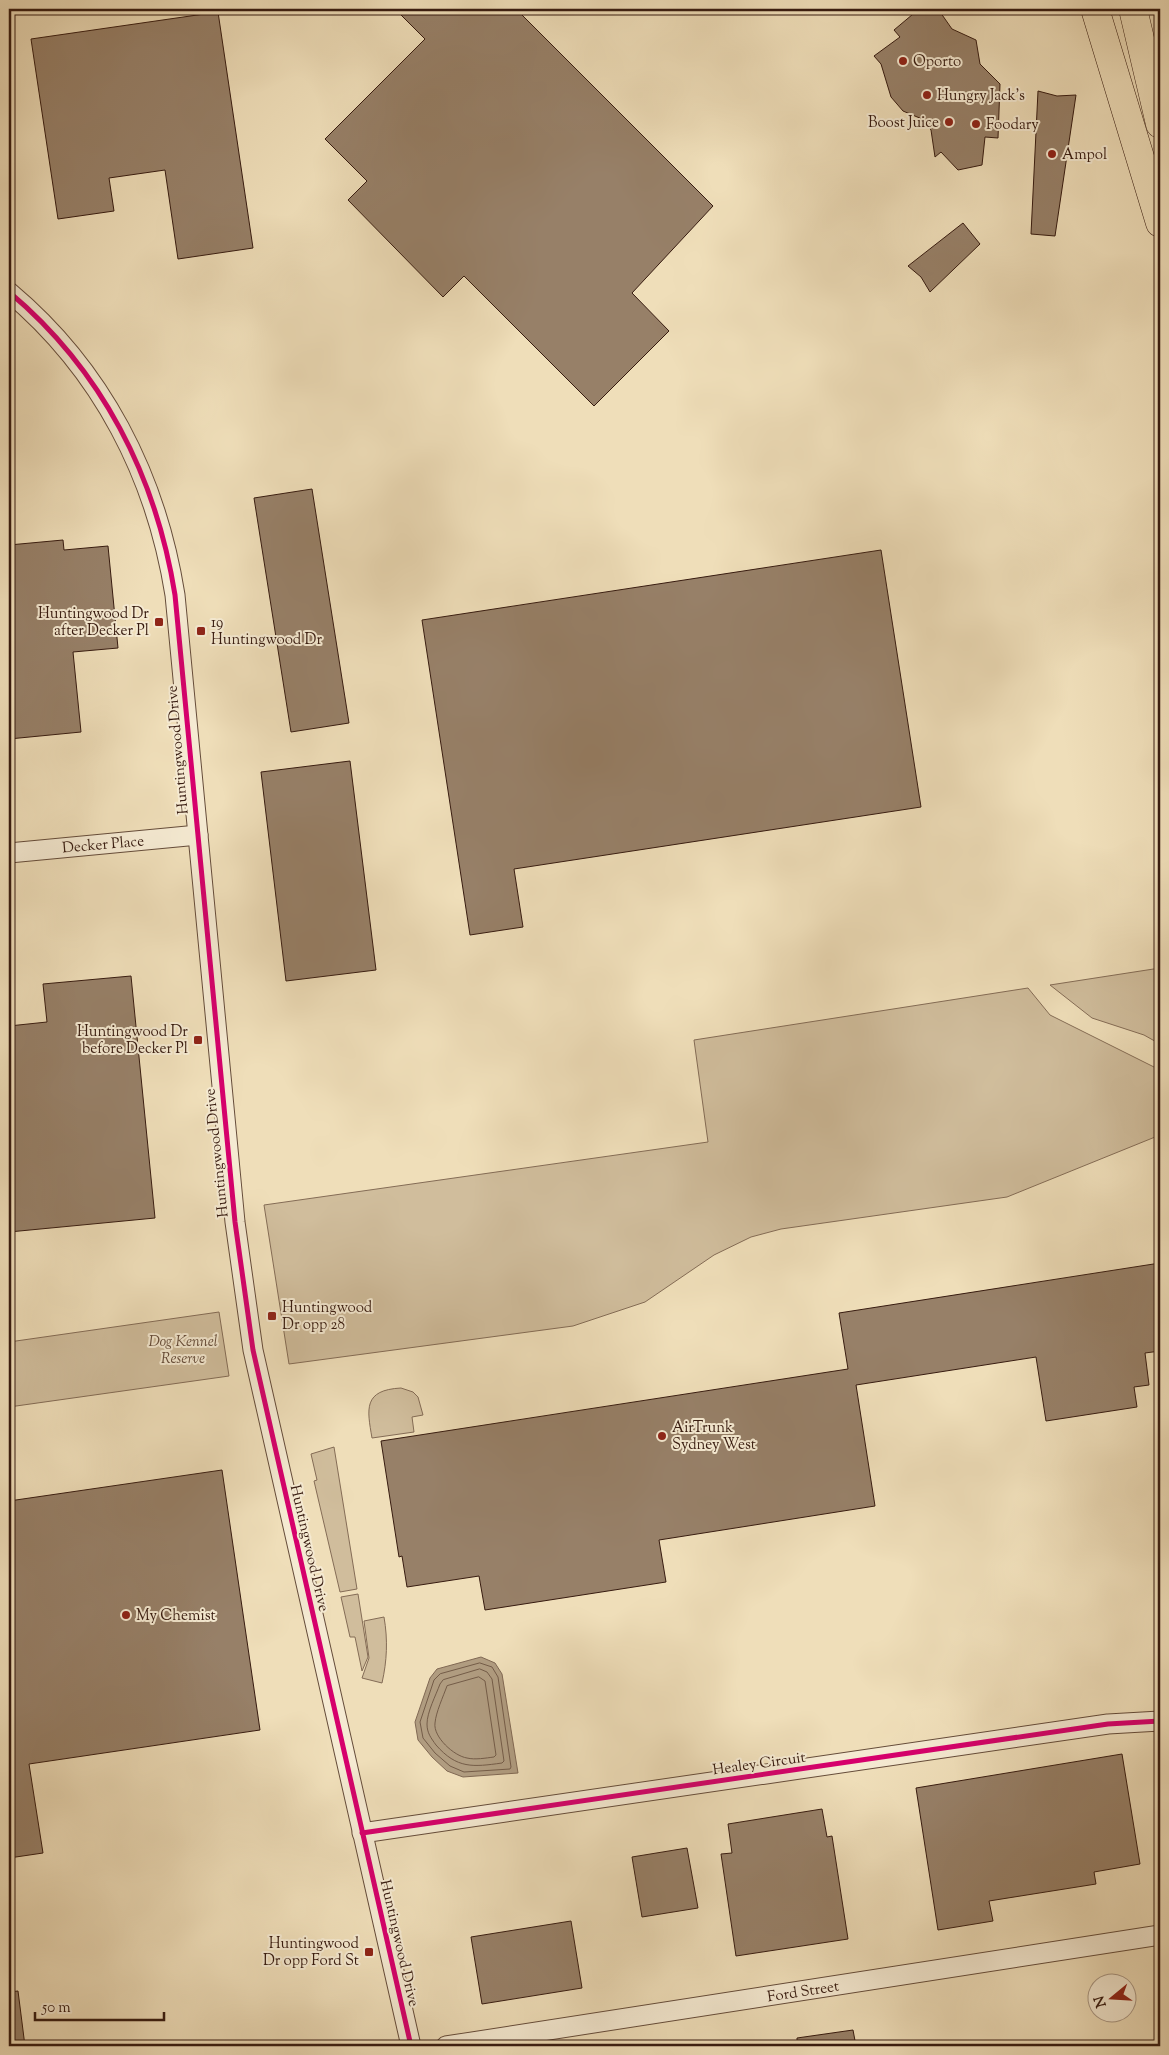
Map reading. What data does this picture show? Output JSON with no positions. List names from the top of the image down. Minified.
{"streets":{"street":["Huntingwood Drive","Decker Place","Healey Circuit","Ford Street"]},"crossings":[["Huntingwood Drive","Decker Place"],["Huntingwood Drive","Healey Circuit"]],"parks":["Dog Kennel Reserve"],"places":{"other":["Oporto","Hungry Jack's","Boost Juice","Foodary","Ampol","AirTrunk Sydney West","My Chemist"],"transit":["Huntingwood Dr after Decker Pl","19 Huntingwood Dr","Huntingwood Dr before Decker Pl","Huntingwood Dr opp 28","Huntingwood Dr opp Ford St"]},"scale_bar":"50 m","north":"left"}
